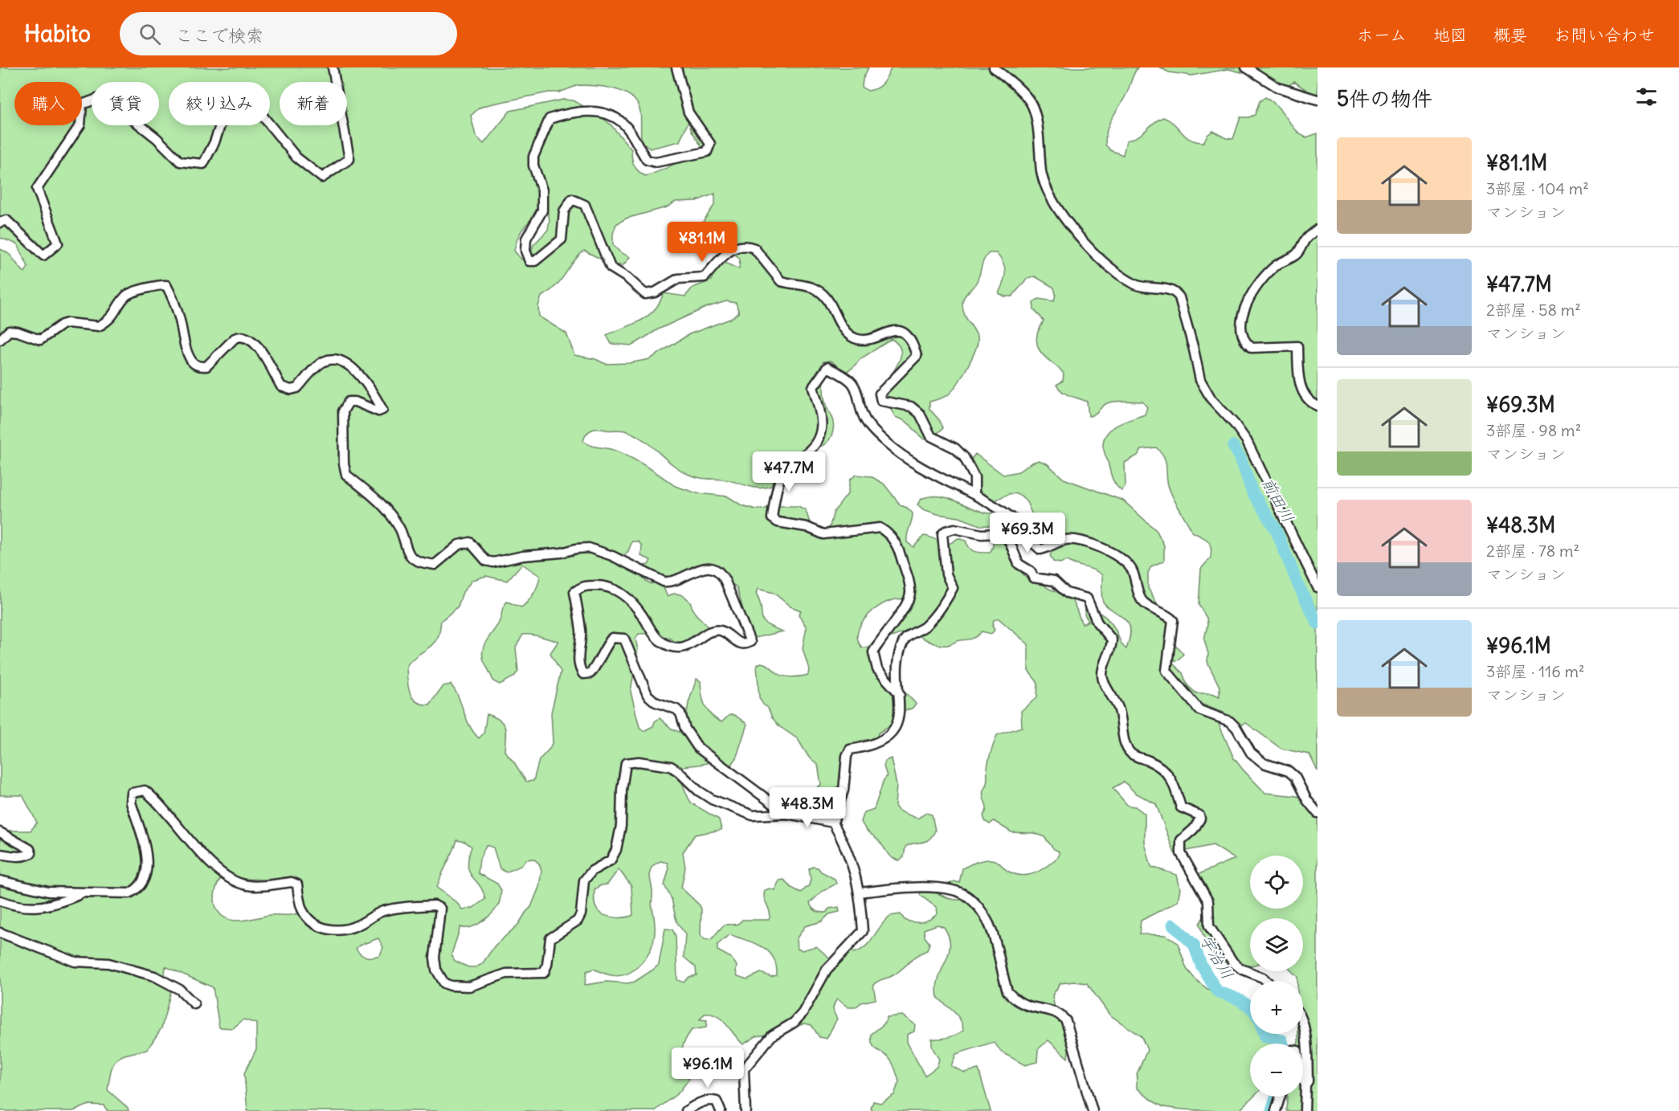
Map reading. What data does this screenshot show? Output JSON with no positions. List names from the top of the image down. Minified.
{"water":["前田川","宇治川"],"page":{"header":"Habito","search":"ここで検索","nav":["ホーム","地図","概要","お問い合わせ"],"heading":"5件の物件","chip":["購入","賃貸","絞り込み","新着"],"list":[{"name":"¥81.1M","note":"3部屋 · 104 m² · マンション"},{"name":"¥47.7M","note":"2部屋 · 58 m² · マンション"},{"name":"¥69.3M","note":"3部屋 · 98 m² · マンション"},{"name":"¥48.3M","note":"2部屋 · 78 m² · マンション"},{"name":"¥96.1M","note":"3部屋 · 116 m² · マンション"}],"price":["¥81.1M","¥47.7M","¥69.3M","¥48.3M","¥96.1M"],"map_buttons":["+","−"]}}
